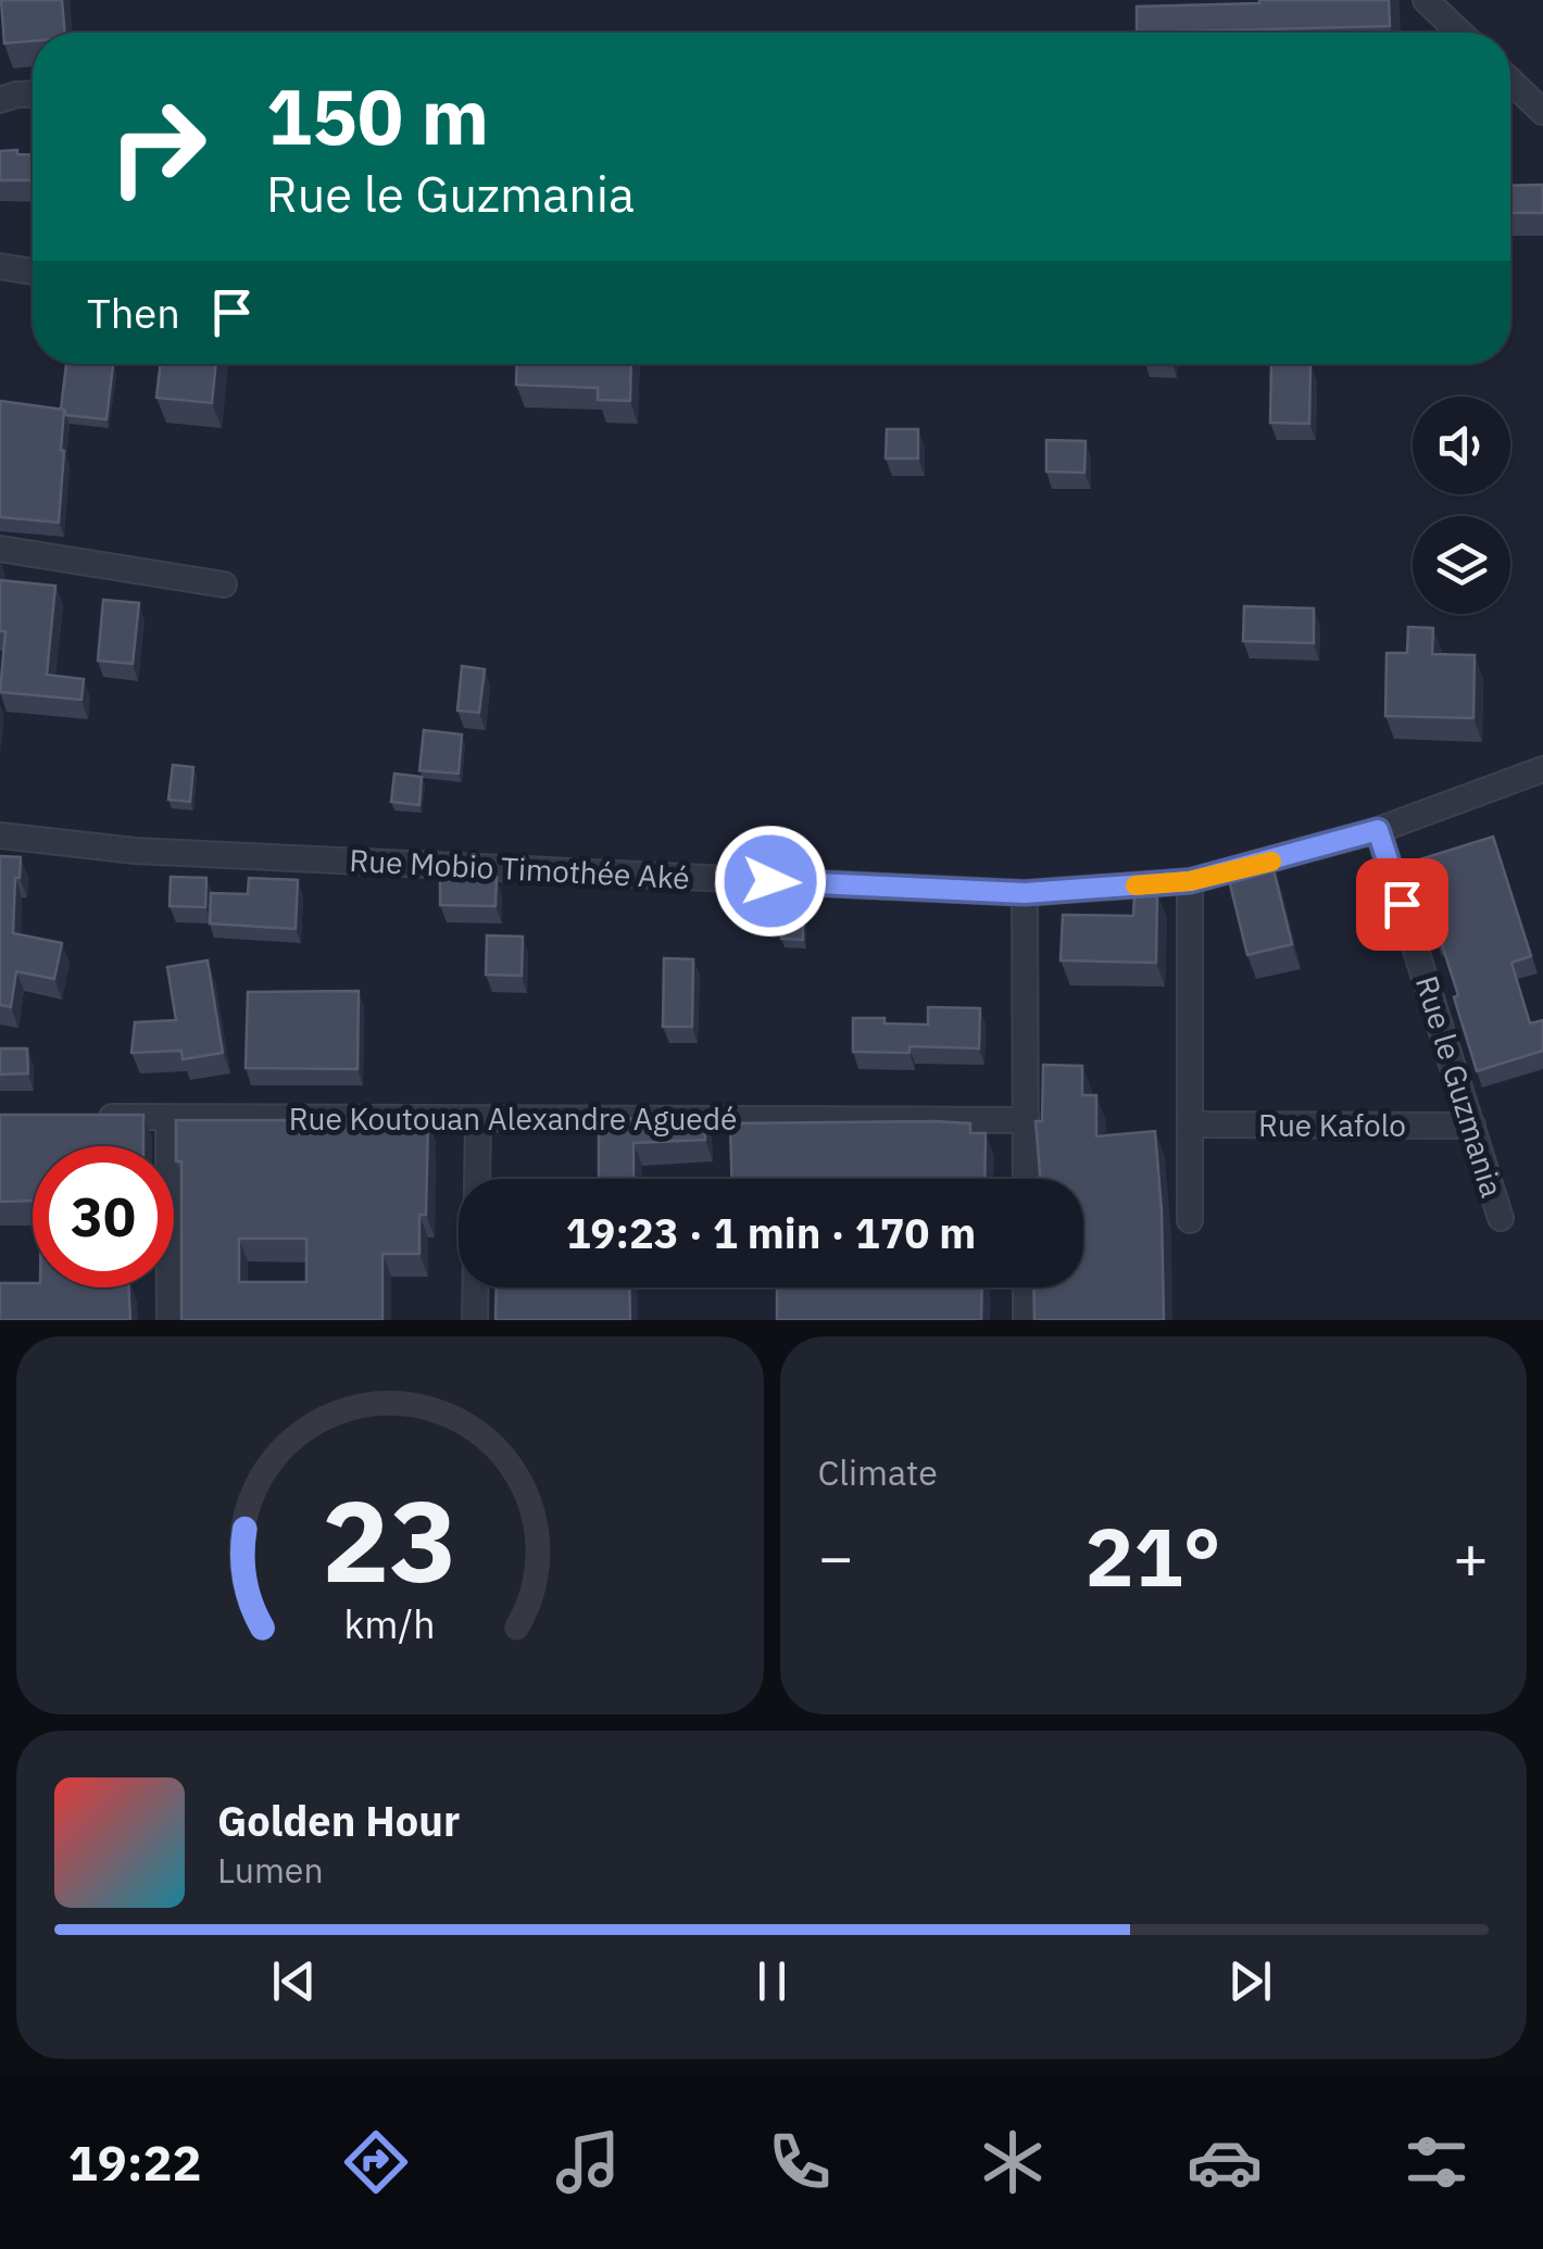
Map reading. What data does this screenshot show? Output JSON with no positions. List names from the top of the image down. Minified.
{"streets":{"street":["Rue Mobio Timothée Aké","Rue le Guzmania","Rue Koutouan Alexandre Aguedé","Rue Kafolo"]},"crossings":[["Rue Mobio Timothée Aké","Rue le Guzmania"],["Rue le Guzmania","Rue Kafolo"]],"page":{"turn":["150 m","Rue le Guzmania"],"then":"Then","limit":"30","trip":"19:23 · 1 min · 170 m","tile":"Climate","heat":["−","21°","+"],"song":["Golden Hour","Lumen"],"tabs":"19:22","gauge":["23","km/h"]}}
